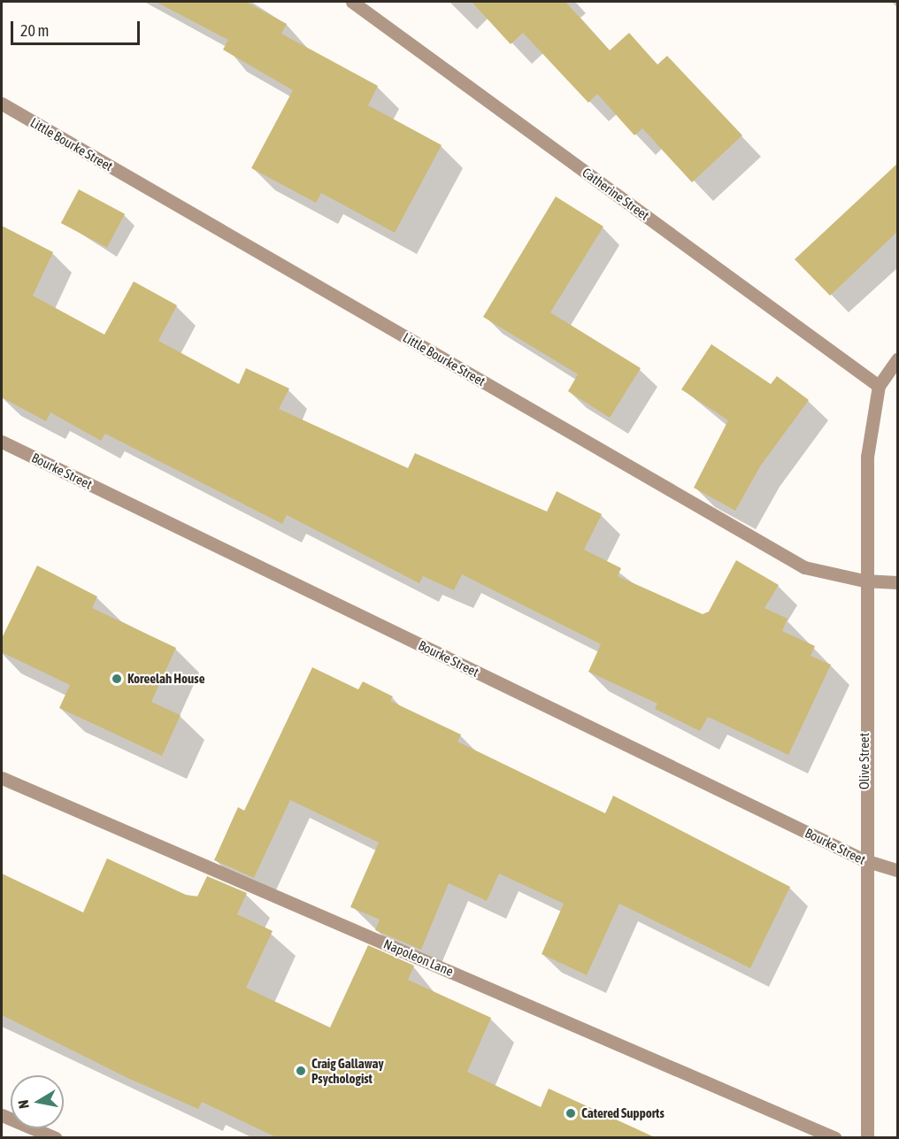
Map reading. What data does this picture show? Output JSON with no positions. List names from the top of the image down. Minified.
{"streets":{"street":["Little Bourke Street","Catherine Street","Bourke Street","Olive Street","Napoleon Lane"]},"crossings":[["Little Bourke Street","Olive Street"],["Catherine Street","Olive Street"],["Bourke Street","Olive Street"]],"places":["Koreelah House","Craig Gallaway Psychologist","Catered Supports"],"scale_bar":"20 m","north":"left"}
